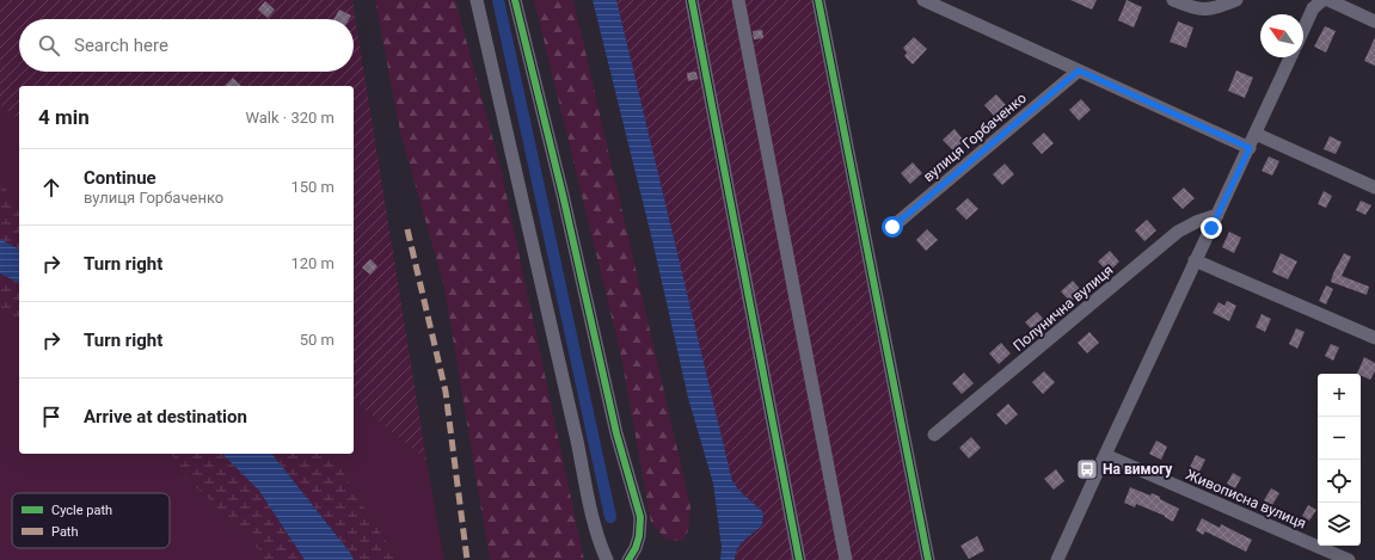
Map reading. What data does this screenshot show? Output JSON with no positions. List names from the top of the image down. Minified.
{"streets":{"street":["вулиця Горбаченко","Полунична вулиця","Живописна вулиця"]},"places":{"bus stop":["На вимогу"]},"legend":["Cycle path","Path"],"north":"top left","page":{"search":"Search here","heading":["4 min","Walk · 320 m"],"list":[["Continue","вулиця Горбаченко","150 m"],["Turn right","120 m"],["Turn right","50 m"],"Arrive at destination"],"map_buttons":["+","−"]}}
